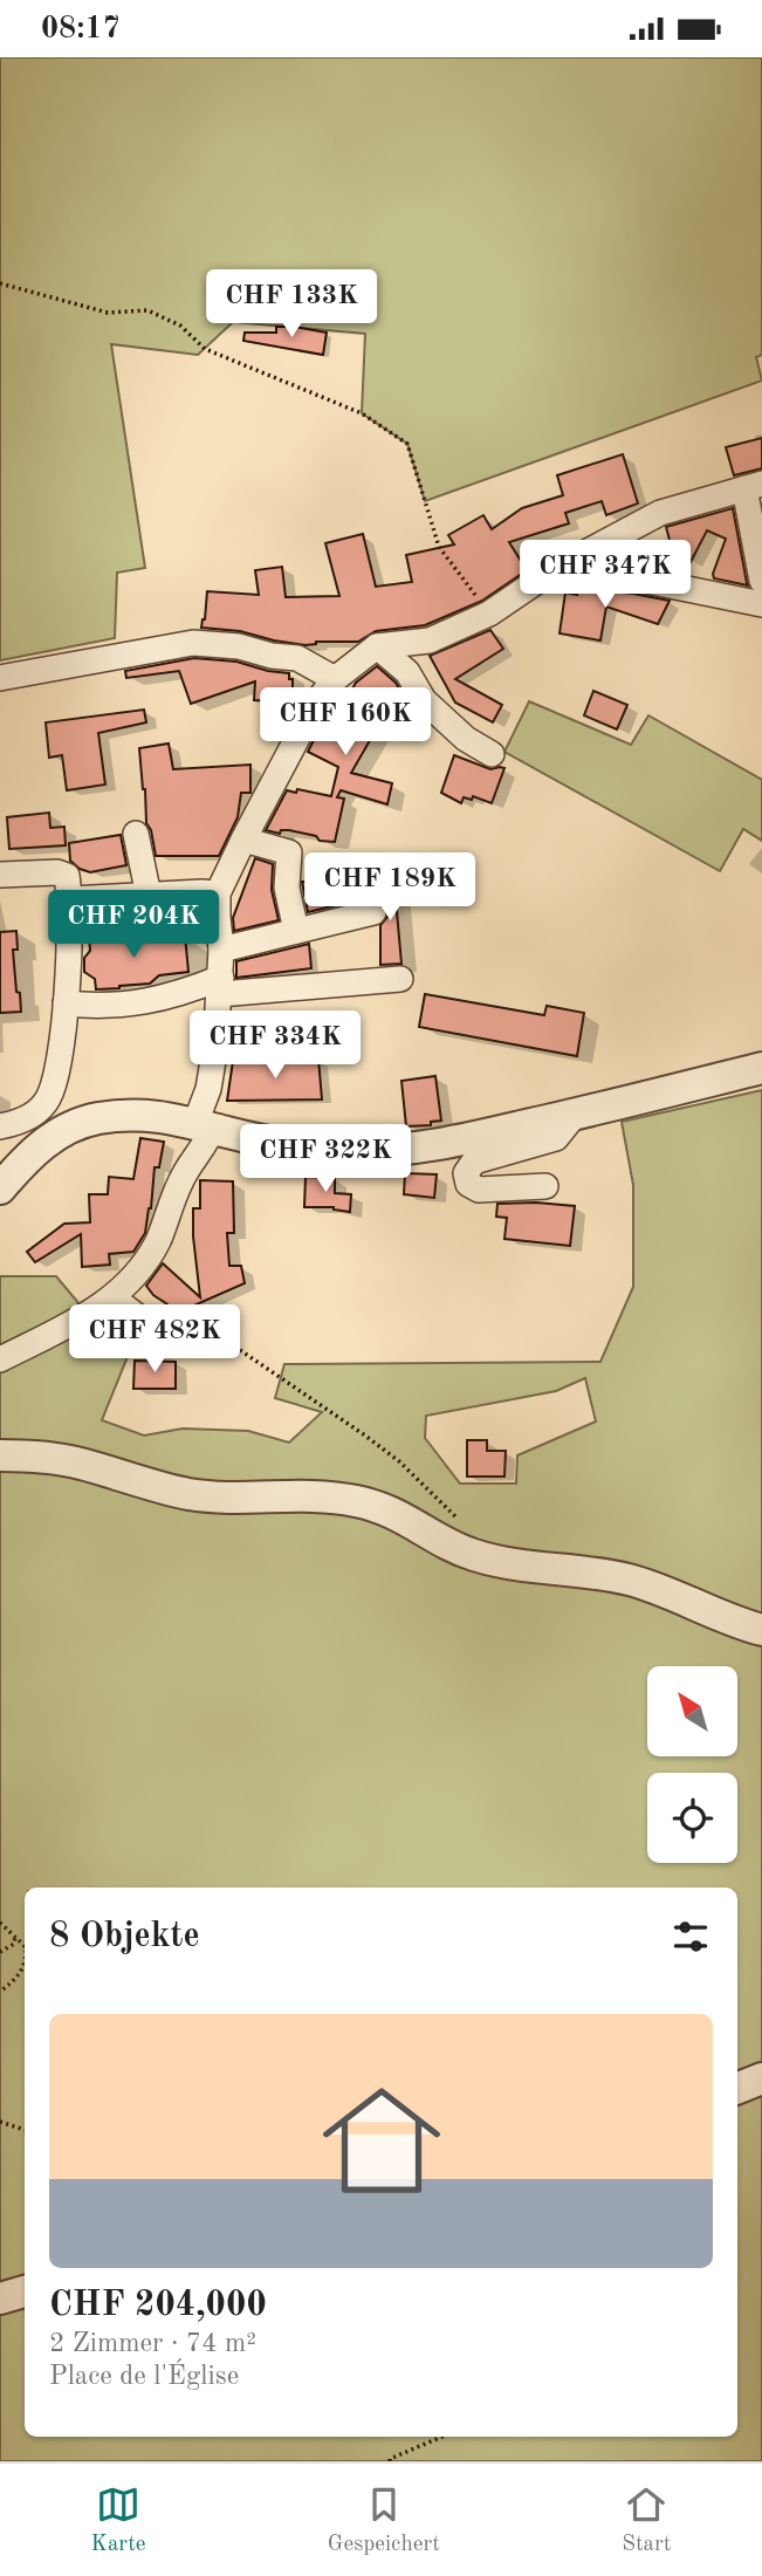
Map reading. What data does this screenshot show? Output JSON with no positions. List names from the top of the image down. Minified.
{"north":"top left","page":{"status":"08:17","price":["CHF 133K","CHF 347K","CHF 160K","CHF 189K","CHF 204K","CHF 334K","CHF 322K","CHF 482K"],"heading":"8 Objekte","list":[{"name":"CHF 204,000","note":"2 Zimmer · 74 m² · Place de l'Église"}],"tabs":["Karte","Gespeichert","Start"]}}
